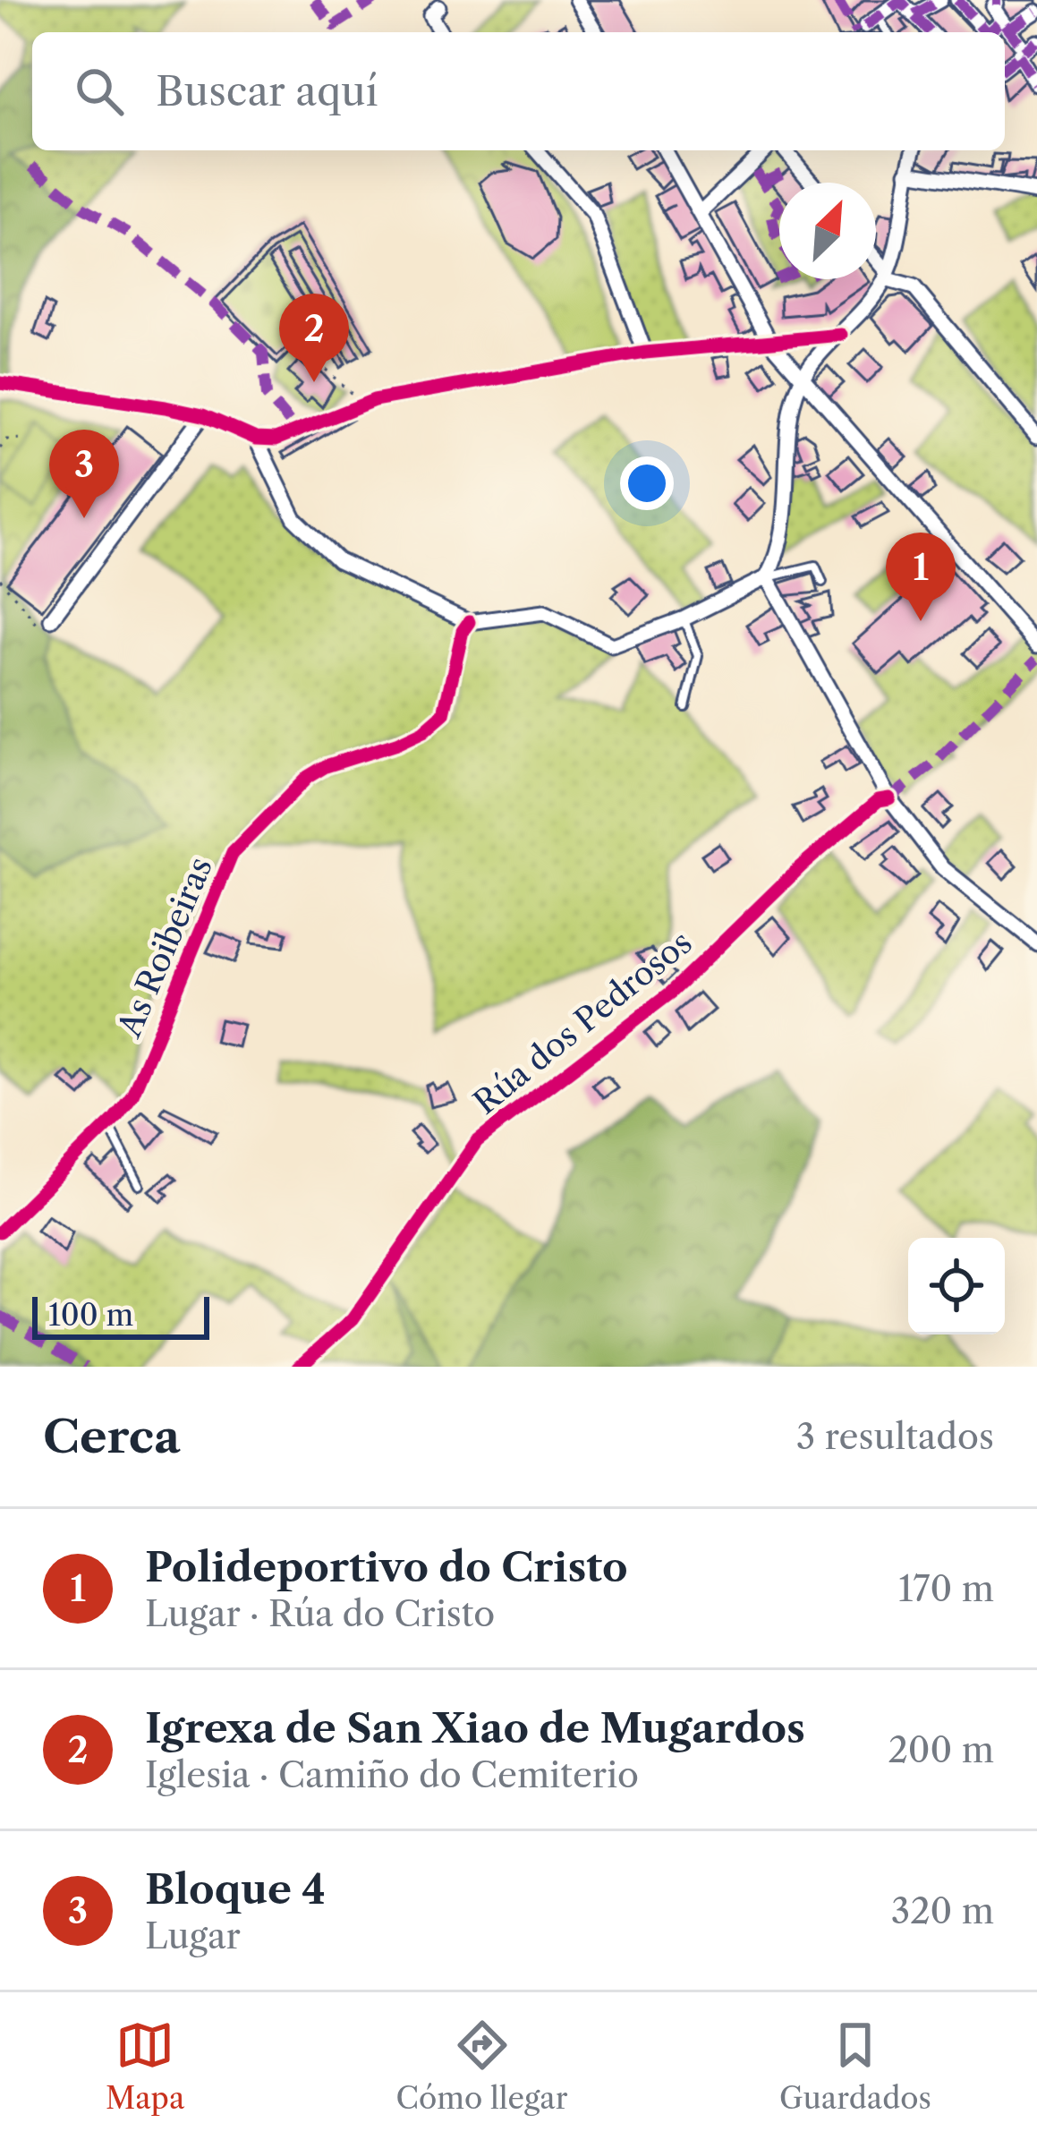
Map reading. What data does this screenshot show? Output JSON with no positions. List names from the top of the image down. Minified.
{"streets":{"street":["As Roibeiras","Rúa dos Pedrosos"]},"scale_bar":"100 m","north":"top right","page":{"search":"Buscar aquí","pins":["2","3","1"],"scale":"100 m","heading":["Cerca","3 resultados"],"list":[{"mark":"1","name":"Polideportivo do Cristo","note":"Lugar · Rúa do Cristo","value":"170 m"},{"mark":"2","name":"Igrexa de San Xiao de Mugardos","note":"Iglesia · Camiño do Cemiterio","value":"200 m"},{"mark":"3","name":"Bloque 4","note":"Lugar","value":"320 m"}],"nav":["Mapa","Cómo llegar","Guardados"]}}
